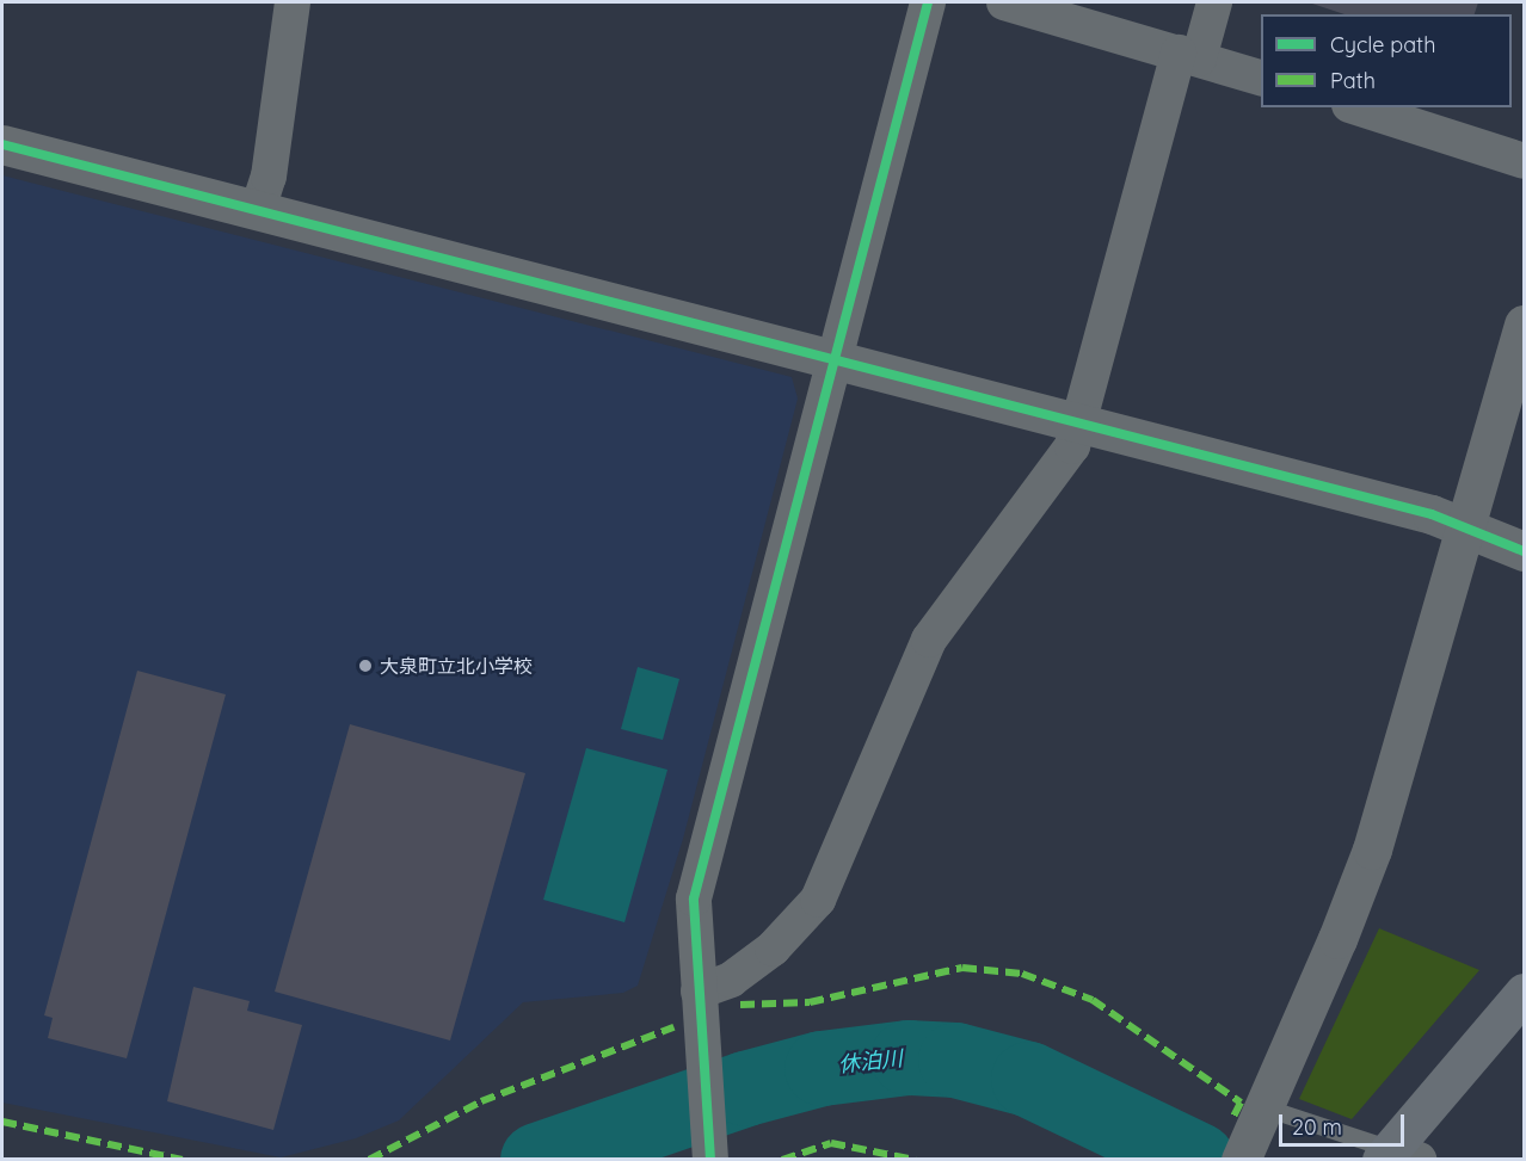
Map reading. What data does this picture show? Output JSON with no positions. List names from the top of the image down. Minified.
{"water":["休泊川"],"places":["大泉町立北小学校"],"legend":["Cycle path","Path"],"scale_bar":"20 m"}
